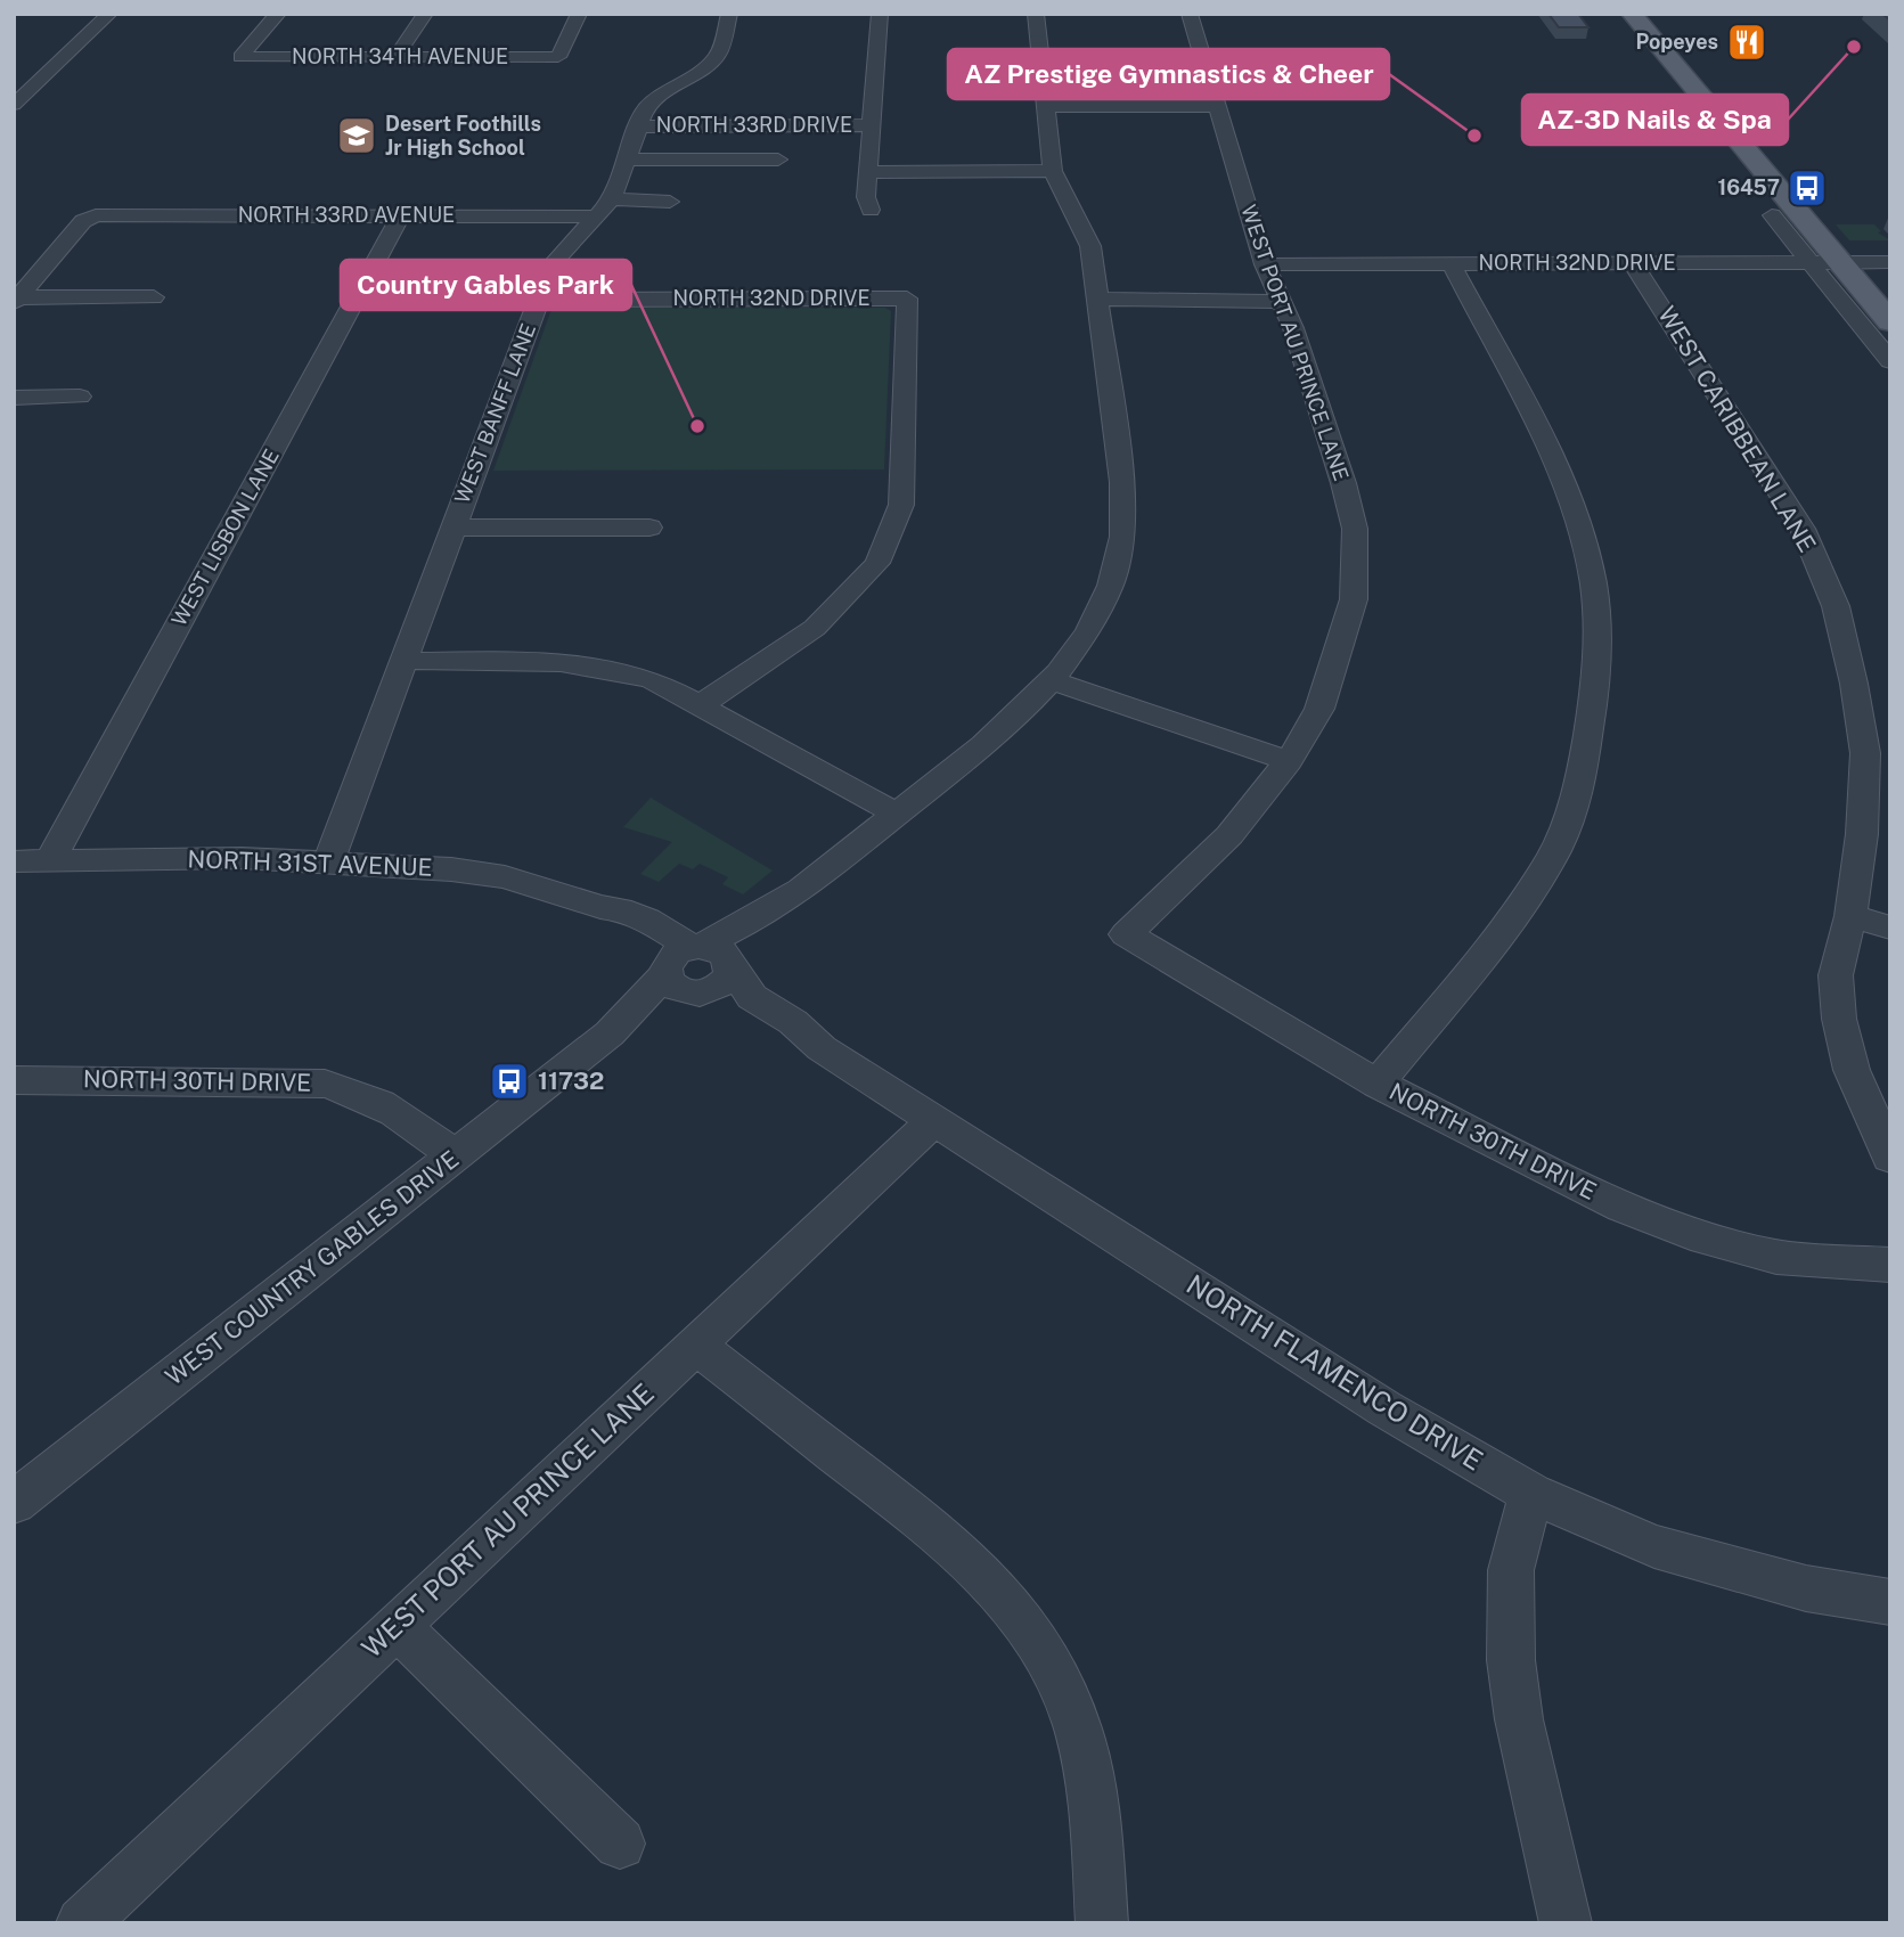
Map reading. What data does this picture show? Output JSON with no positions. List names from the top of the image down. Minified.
{"streets":{"street":["NORTH 34TH AVENUE","NORTH 33RD DRIVE","NORTH 33RD AVENUE","NORTH 32ND DRIVE","WEST PORT AU PRINCE LANE","WEST BANFF LANE","WEST CARIBBEAN LANE","WEST LISBON LANE","NORTH 31ST AVENUE","NORTH 30TH DRIVE","WEST COUNTRY GABLES DRIVE","NORTH FLAMENCO DRIVE"]},"crossings":[["NORTH 33RD DRIVE","WEST BANFF LANE"],["NORTH 33RD AVENUE","WEST BANFF LANE"],["NORTH 33RD AVENUE","WEST LISBON LANE"],["NORTH 32ND DRIVE","WEST PORT AU PRINCE LANE"],["NORTH 32ND DRIVE","WEST BANFF LANE"],["NORTH 32ND DRIVE","WEST CARIBBEAN LANE"],["WEST PORT AU PRINCE LANE","NORTH 30TH DRIVE"],["WEST PORT AU PRINCE LANE","NORTH FLAMENCO DRIVE"],["WEST BANFF LANE","NORTH 31ST AVENUE"],["WEST LISBON LANE","NORTH 31ST AVENUE"],["NORTH 31ST AVENUE","NORTH FLAMENCO DRIVE"],["NORTH 30TH DRIVE","WEST COUNTRY GABLES DRIVE"],["WEST COUNTRY GABLES DRIVE","NORTH FLAMENCO DRIVE"]],"places":{"restaurant":["Popeyes"],"other":["AZ-3D Nails & Spa","AZ Prestige Gymnastics & Cheer","Country Gables Park"],"school or university":["Desert Foothills Jr High School"],"bus stop":["16457","11732"]}}
